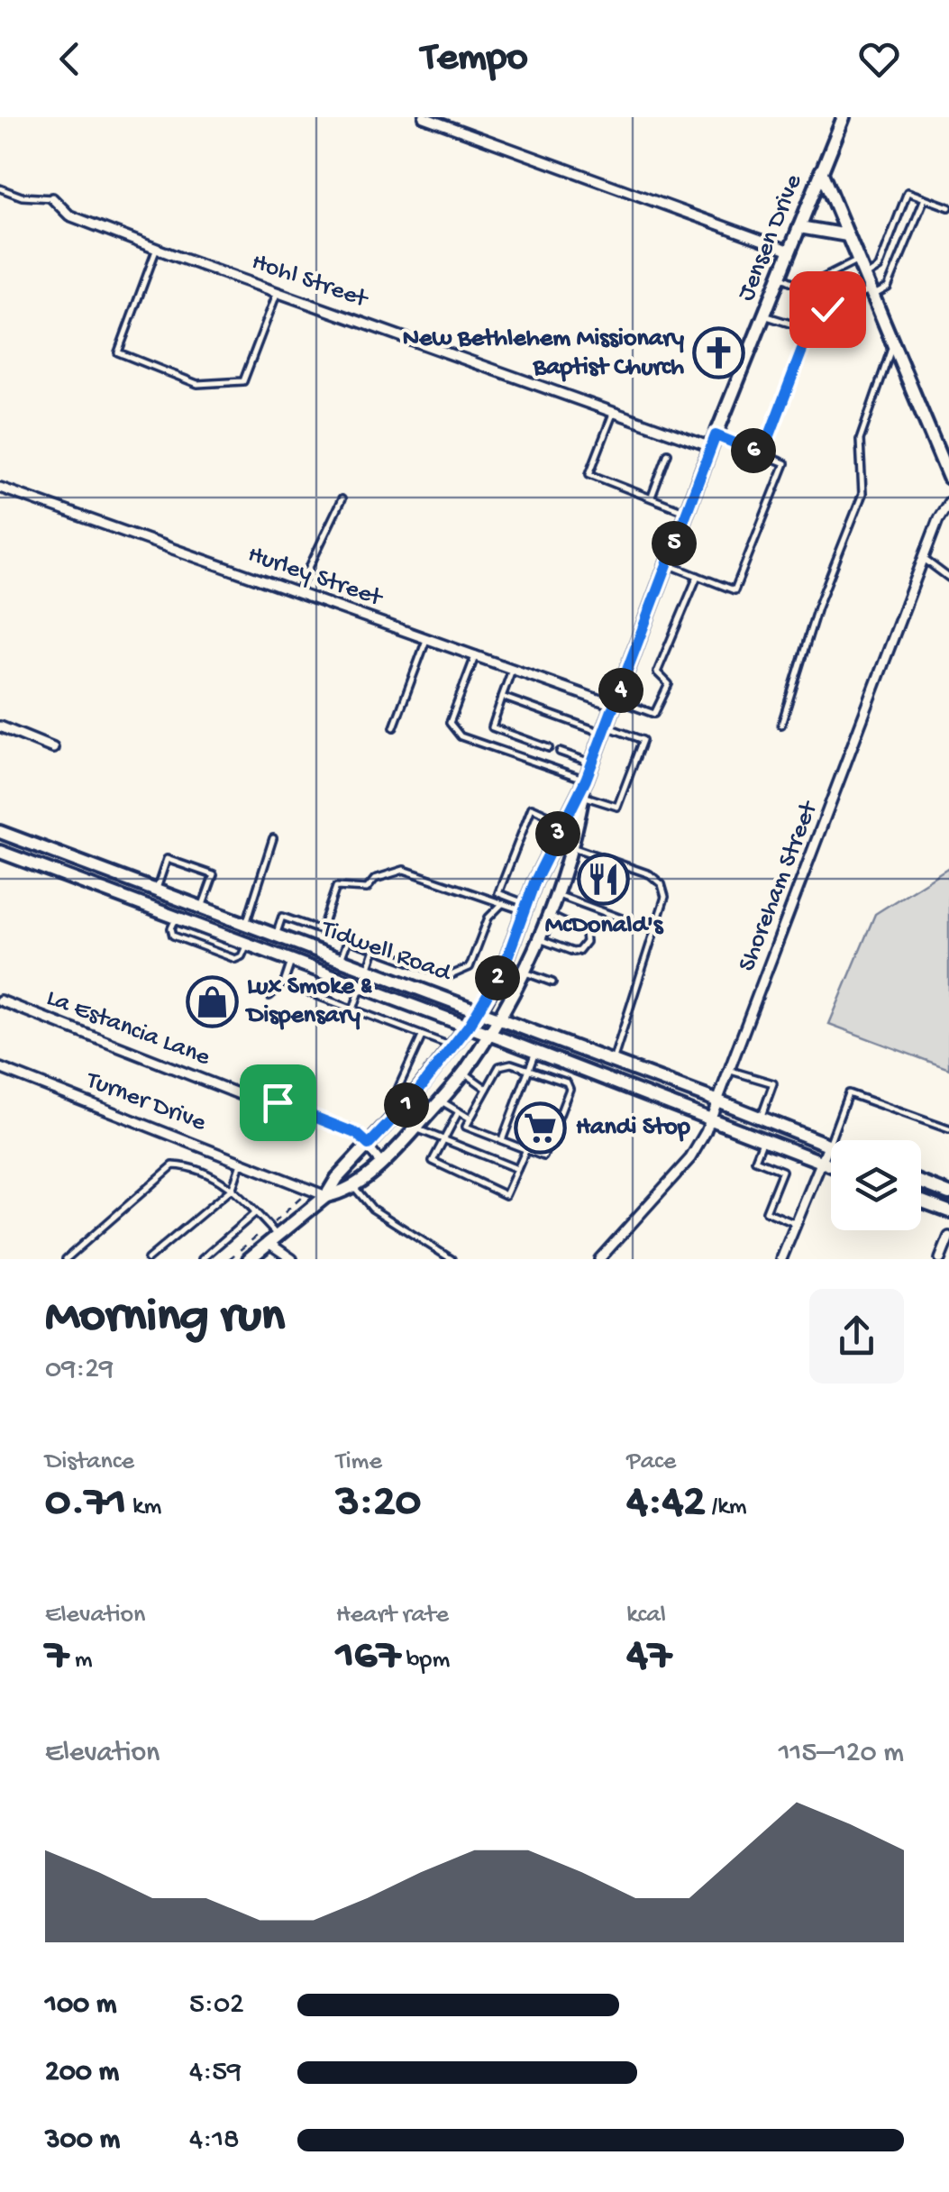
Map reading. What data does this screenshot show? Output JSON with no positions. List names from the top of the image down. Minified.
{"streets":{"main road":["Jensen Drive","Tidwell Road"],"street":["Hohl Street","Hurley Street","Shoreham Street","La Estancia Lane","Turner Drive"]},"crossings":[["Jensen Drive","Hohl Street"],["Jensen Drive","Hurley Street"],["Jensen Drive","Tidwell Road"],["Jensen Drive","La Estancia Lane"],["Jensen Drive","Turner Drive"],["Shoreham Street","Tidwell Road"]],"places":{"church":["New Bethlehem Missionary Baptist Church"],"restaurant":["McDonald's"],"shop":["Lux Smoke & Dispensary"],"supermarket":["Handi Stop"]},"page":{"header":"Tempo","pins":["6","5","4","3","2","1"],"heading":["Morning run","09:29"],"stats":[["Distance","0.71 km"],["Time","3:20"],["Pace","4:42 /km"],["Elevation","7 m"],["Heart rate","167 bpm"],["kcal","47"]],"chart":["Elevation","115–120 m"],"list":[{"name":"100 m","note":"5:02"},{"name":"200 m","note":"4:59"},{"name":"300 m","note":"4:18"}]}}
